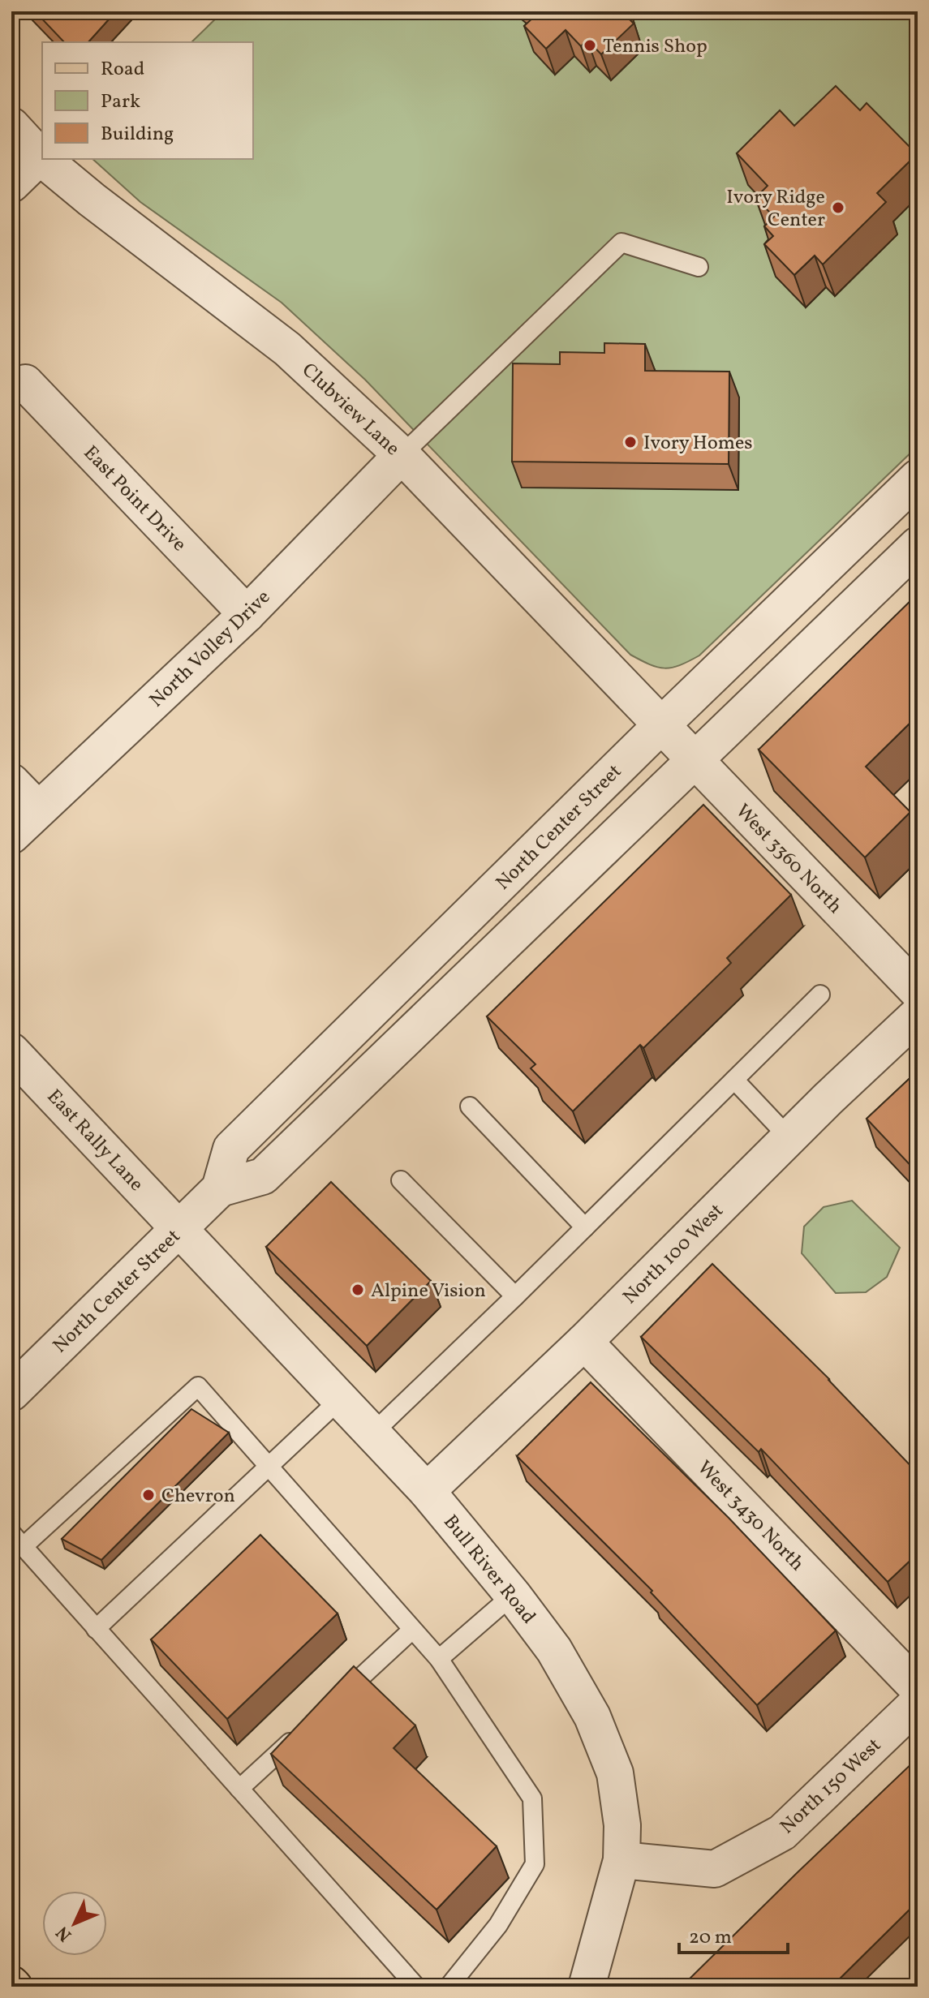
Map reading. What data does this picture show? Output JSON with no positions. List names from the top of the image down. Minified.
{"streets":{"street":["Clubview Lane","East Point Drive","North Volley Drive","North Center Street","West 3360 North","East Rally Lane","North 100 West","West 3430 North","Bull River Road","North 150 West"]},"crossings":[["Clubview Lane","North Volley Drive"],["Clubview Lane","North Center Street"],["Clubview Lane","West 3360 North"],["East Point Drive","North Volley Drive"],["North Center Street","West 3360 North"],["North Center Street","East Rally Lane"],["North Center Street","Bull River Road"],["East Rally Lane","Bull River Road"],["North 100 West","West 3430 North"],["North 100 West","Bull River Road"],["Bull River Road","North 150 West"]],"places":["Tennis Shop","Ivory Ridge Center","Ivory Homes","Alpine Vision","Chevron"],"legend":["Road","Park","Building"],"scale_bar":"20 m","north":"bottom left"}
